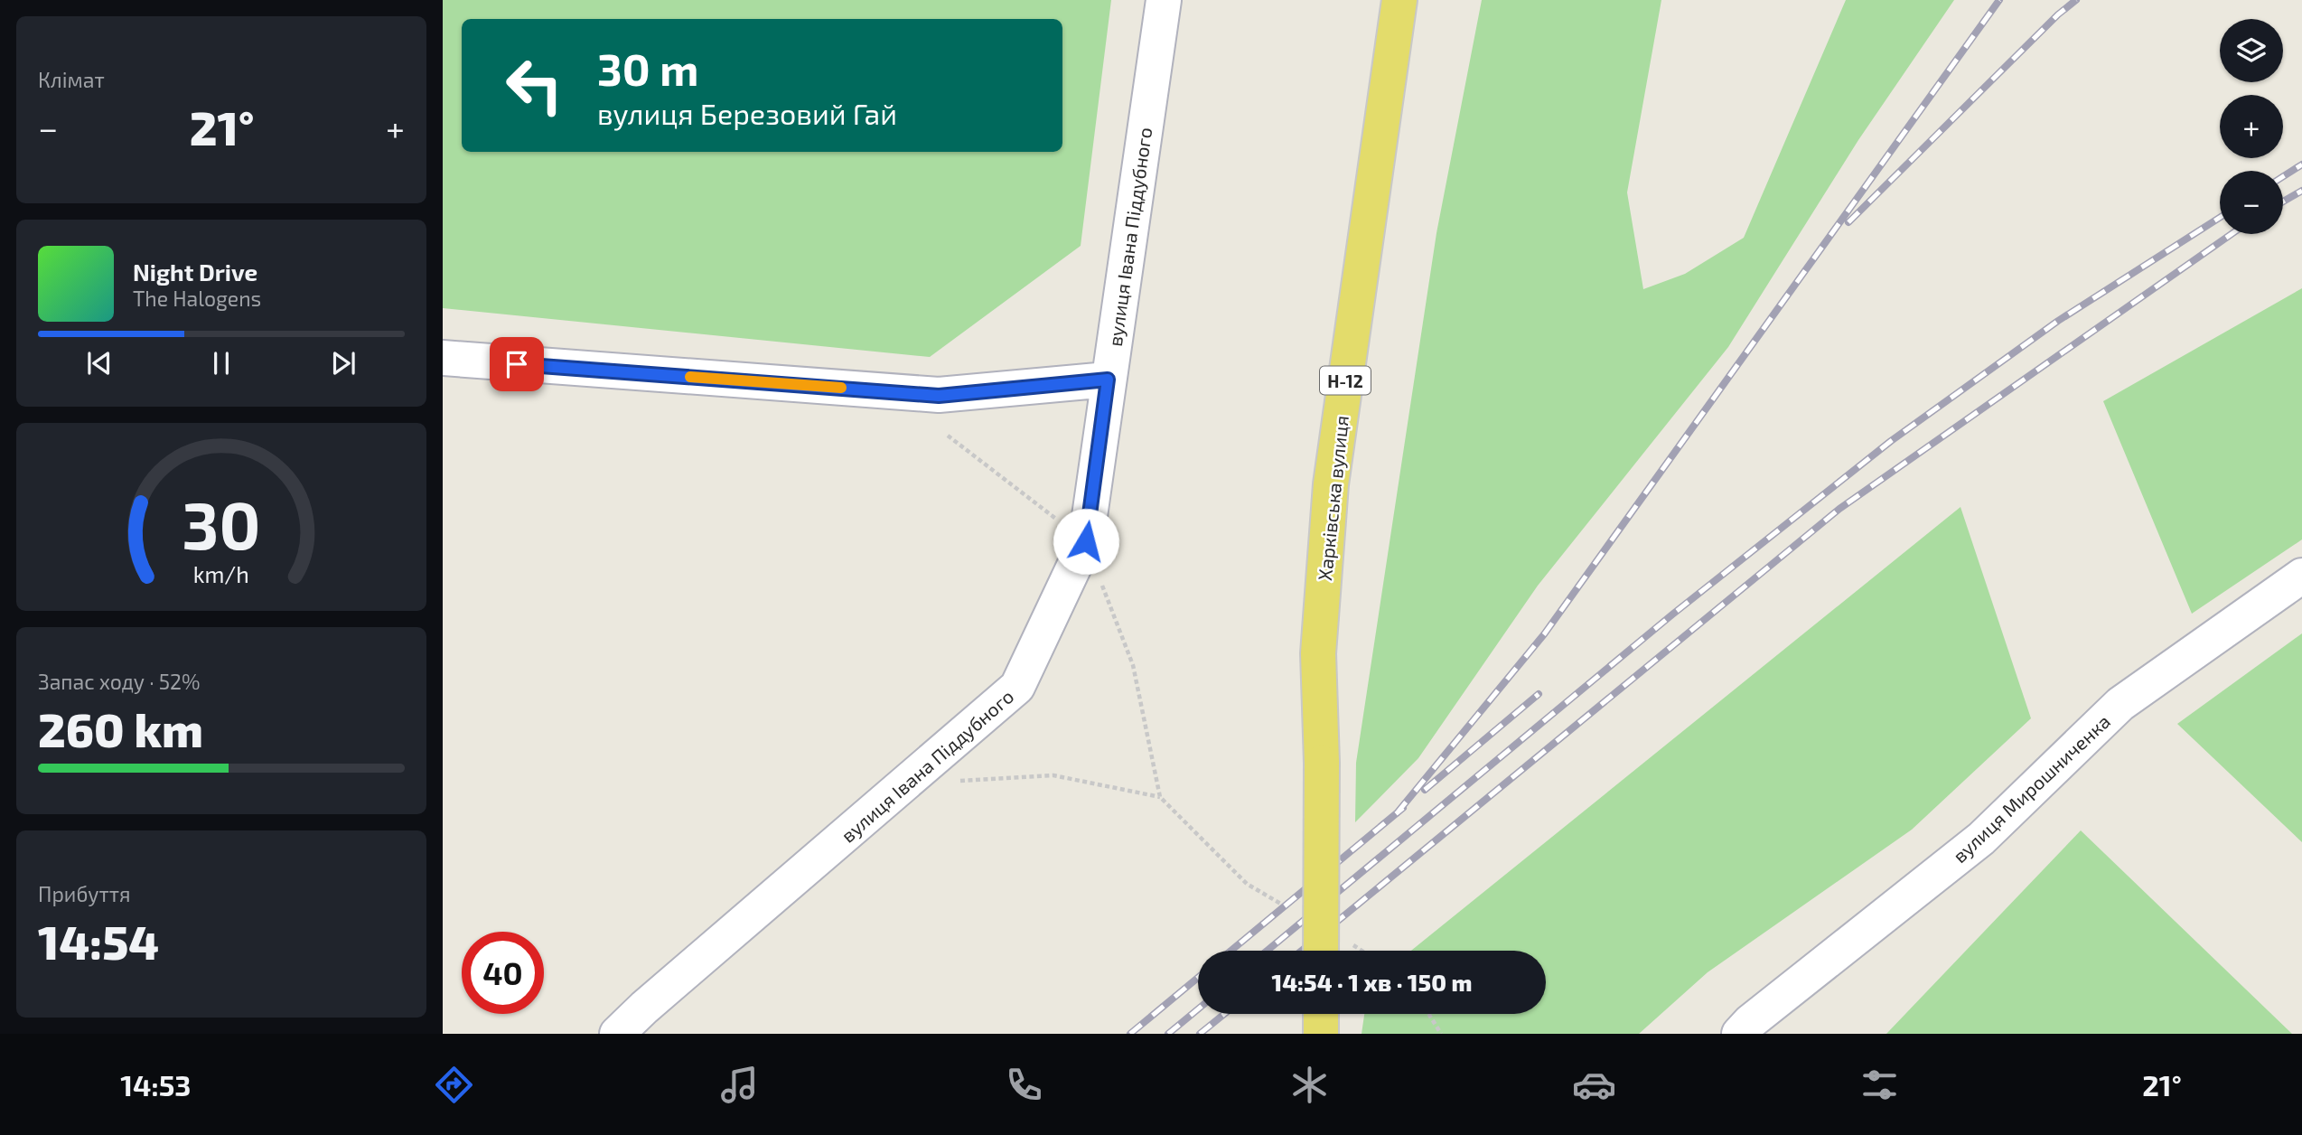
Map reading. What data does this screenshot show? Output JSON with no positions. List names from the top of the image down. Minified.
{"streets":{"main road":["Н-12","Харківська вулиця"],"street":["вулиця Івана Піддубного","вулиця Мирошниченка"]},"page":{"tile":["Клімат",["Запас ходу · 52%","260 km"],["Прибуття","14:54"]],"map_buttons":["+","−"],"turn":["30 m","вулиця Березовий Гай"],"heat":["−","21°","+"],"song":["Night Drive","The Halogens"],"limit":"40","trip":"14:54 · 1 хв · 150 m","tabs":["14:53","21°"],"gauge":["30","km/h"]}}
